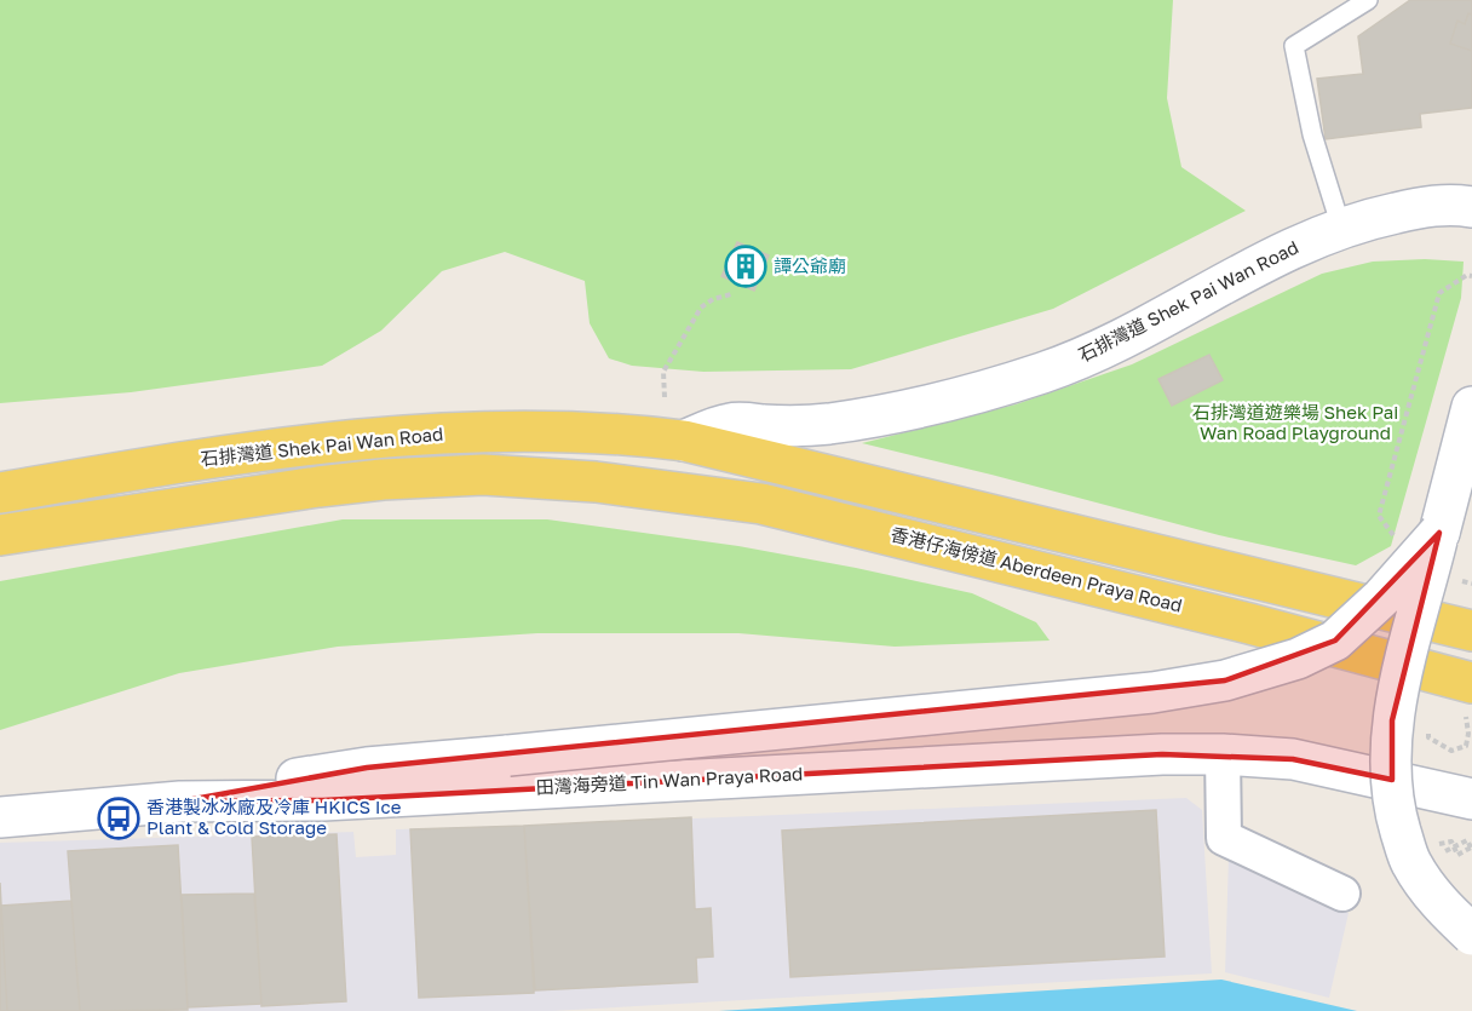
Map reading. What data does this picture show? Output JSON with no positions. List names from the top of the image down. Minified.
{"streets":{"main road":["石排灣道 Shek Pai Wan Road","香港仔海傍道 Aberdeen Praya Road","田灣海旁道 Tin Wan Praya Road"]},"parks":["石排灣道遊樂場 Shek Pai Wan Road Playground"],"places":{"building":["譚公爺廟"],"bus stop":["香港製冰冰廠及冷庫 HKICS Ice Plant & Cold Storage"]}}
